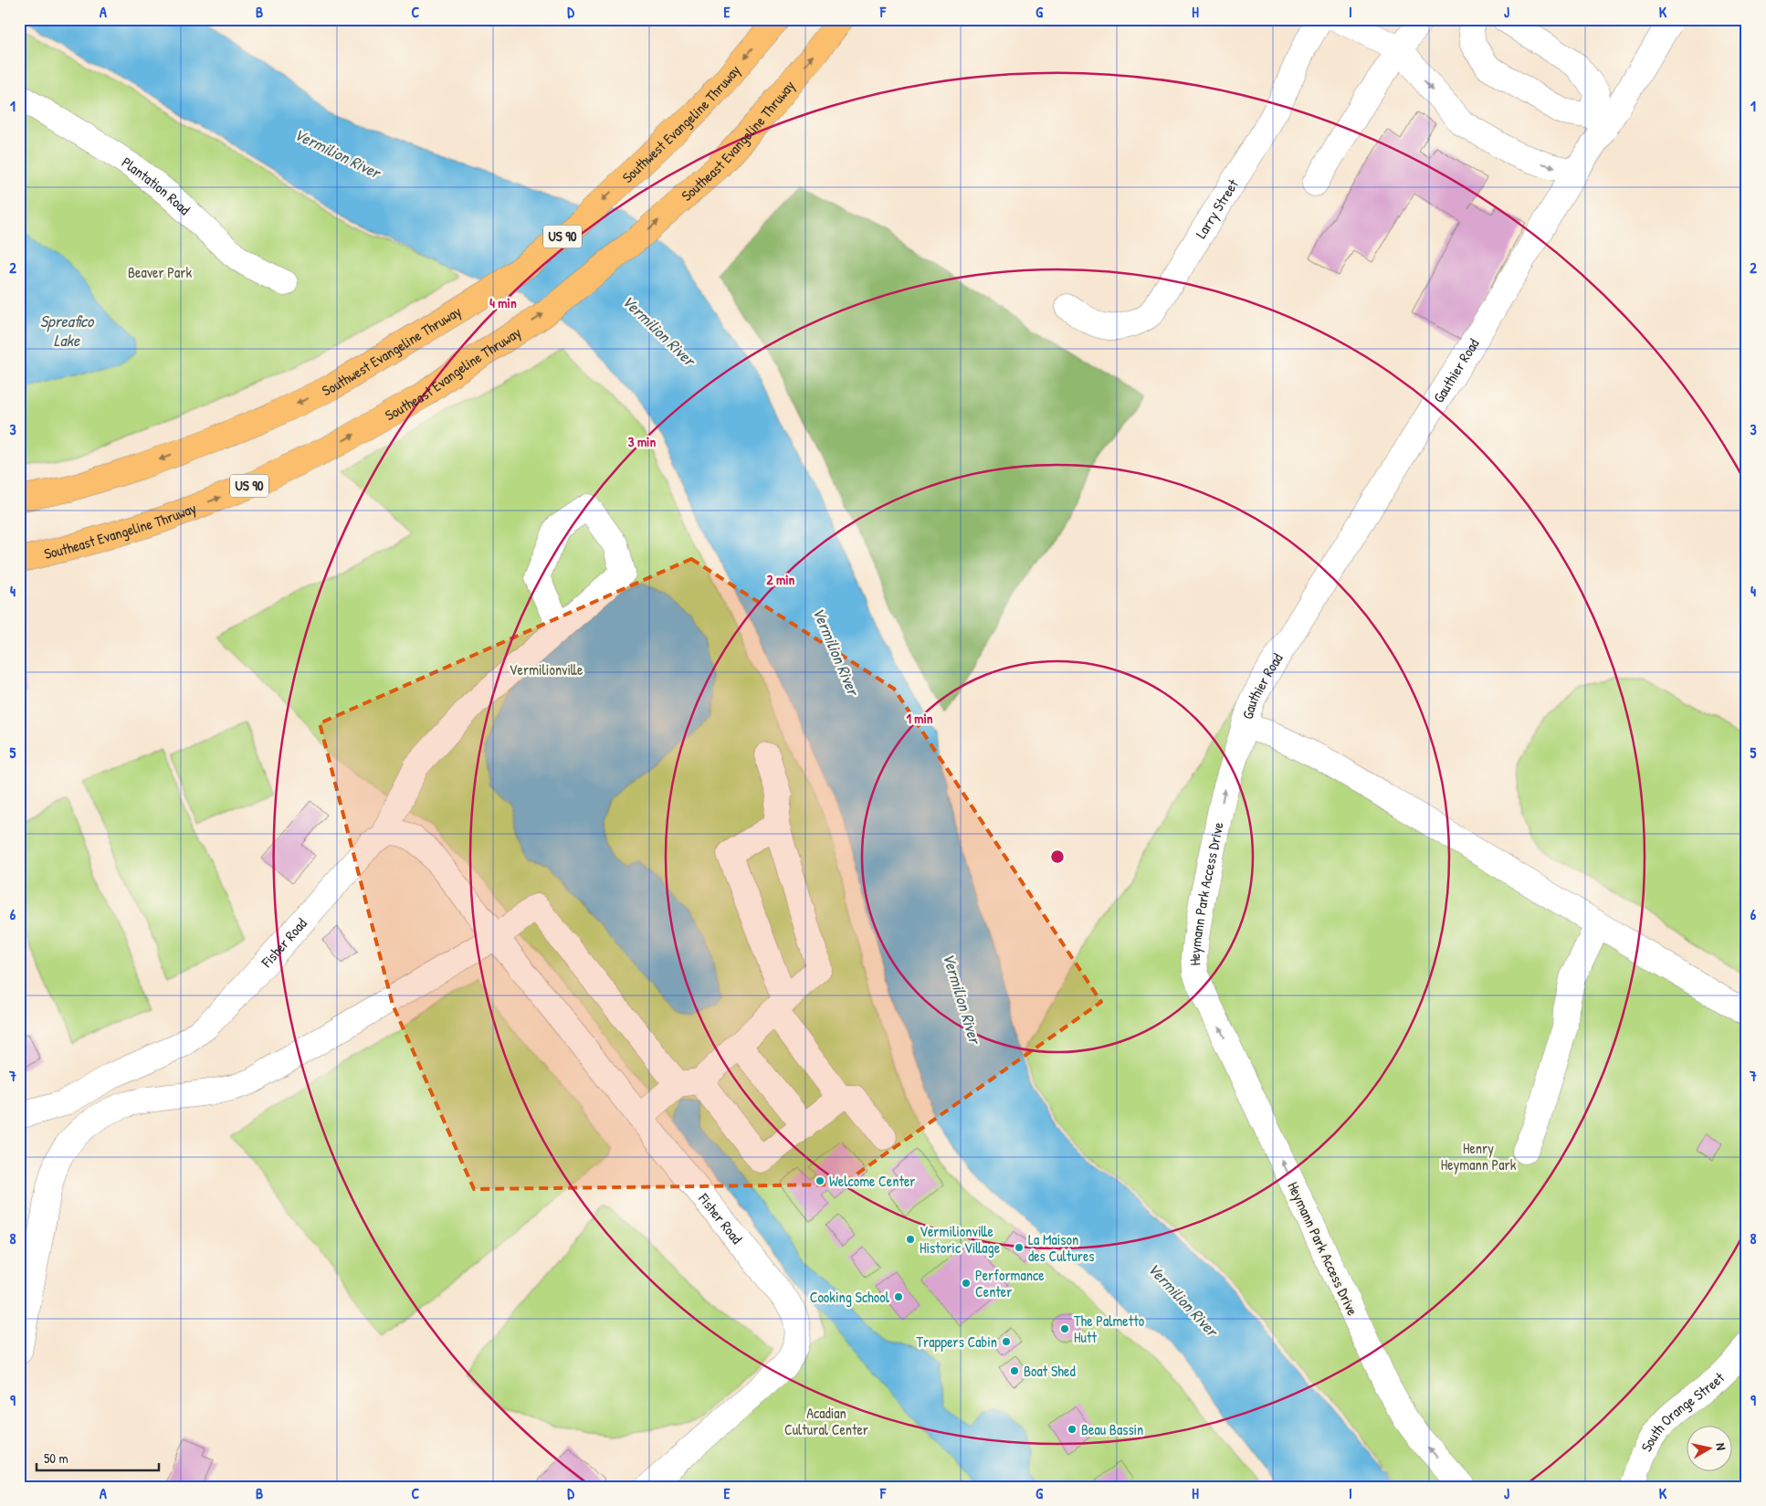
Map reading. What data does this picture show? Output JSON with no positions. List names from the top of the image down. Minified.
{"streets":{"highway":["Southwest Evangeline Thruway","Southeast Evangeline Thruway","US 90"],"street":["Plantation Road","Larry Street","Gauthier Road","Heymann Park Access Drive","Fisher Road","South Orange Street"]},"crossings":[["Gauthier Road","Heymann Park Access Drive"]],"one_way":["Southwest Evangeline Thruway","Southeast Evangeline Thruway","Heymann Park Access Drive"],"water":["Vermilion River","Spreafico Lake"],"parks":["Beaver Park","Vermilionville","Henry Heymann Park","Acadian Cultural Center"],"places":["Welcome Center","Vermilionville Historic Village","La Maison des Cultures","Performance Center","Cooking School","The Palmetto Hutt","Trappers Cabin","Boat Shed","Beau Bassin"],"scale_bar":"50 m","north":"right","grid":{"columns":["A","B","C","D","E","F","G","H","I","J","K"],"rows":["1","2","3","4","5","6","7","8","9"]},"rings":["4 min","3 min","2 min","1 min"]}
